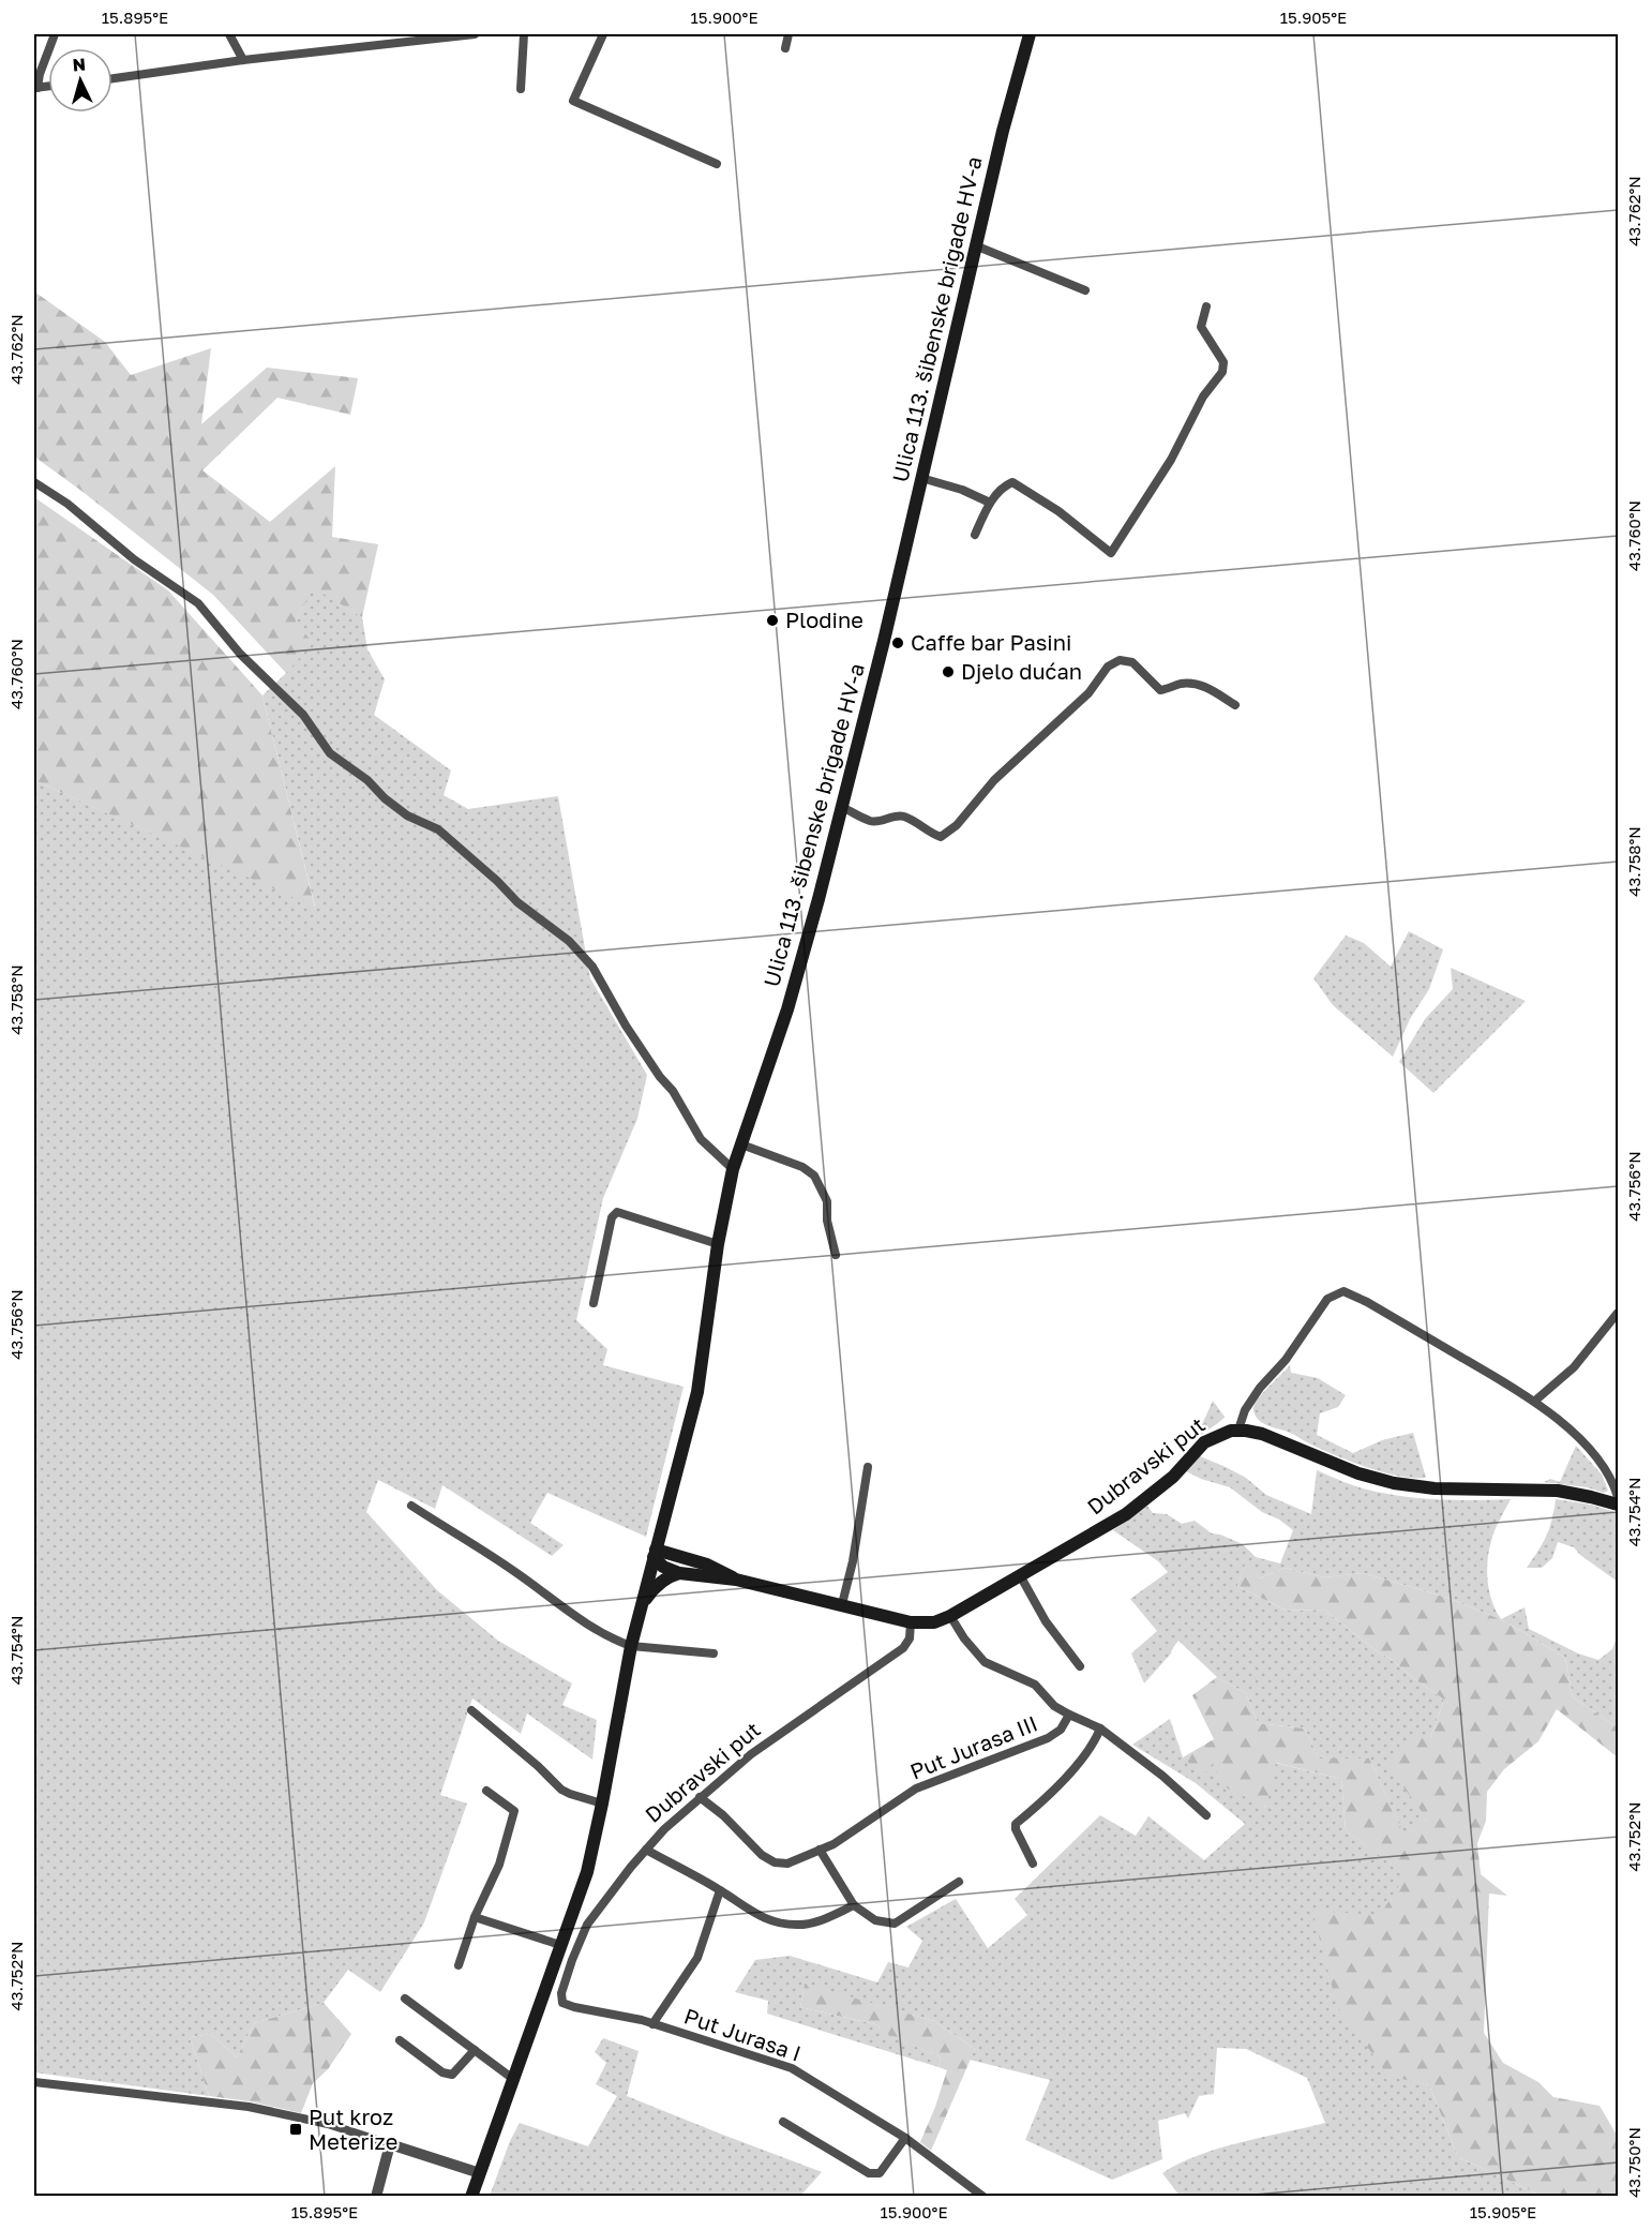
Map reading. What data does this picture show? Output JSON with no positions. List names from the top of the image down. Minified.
{"streets":{"main road":["Ulica 113. šibenske brigade HV-a","Dubravski put"],"street":["Put Jurasa III","Put Jurasa I"]},"crossings":[["Ulica 113. šibenske brigade HV-a","Dubravski put"],["Dubravski put","Put Jurasa III"],["Dubravski put","Put Jurasa I"]],"places":{"other":["Plodine","Caffe bar Pasini","Djelo dućan"],"transit":["Put kroz Meterize"]},"north":"top","coordinates":["15.895°E","15.900°E","15.905°E","43.762°N","43.760°N","43.758°N","43.756°N","43.754°N","43.752°N","43.750°N"]}
